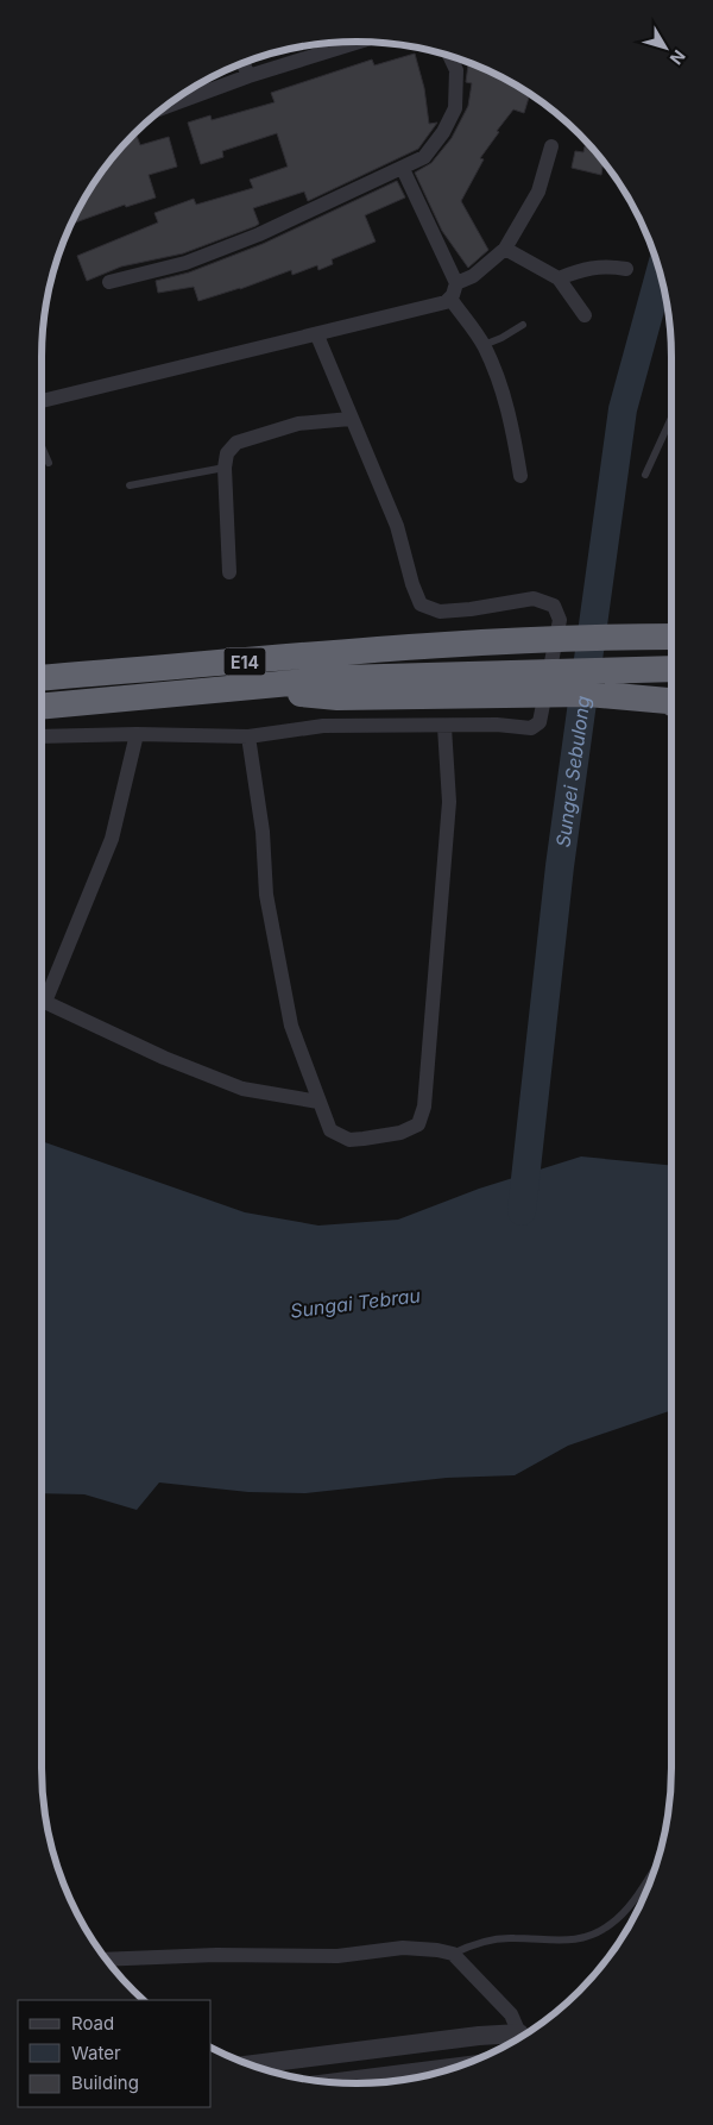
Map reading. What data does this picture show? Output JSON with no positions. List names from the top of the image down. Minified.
{"streets":{"highway":["E14"]},"water":["Sungei Sebulong","Sungai Tebrau"],"legend":["Road","Water","Building"],"north":"bottom right"}
